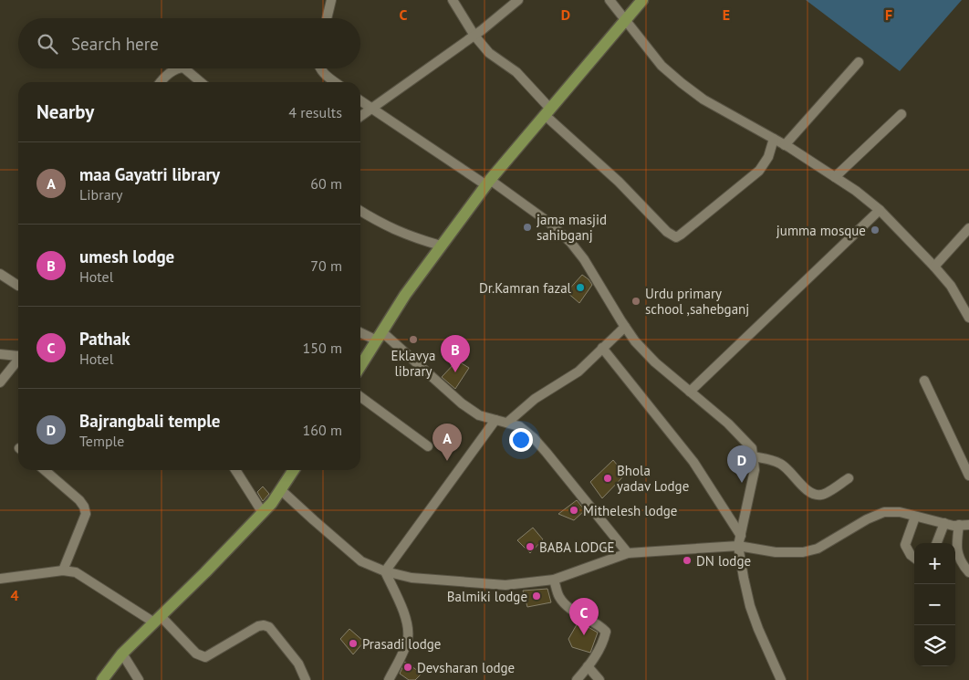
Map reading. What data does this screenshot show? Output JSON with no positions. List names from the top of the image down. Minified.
{"places":["jama masjid sahibganj","jumma mosque","Dr.Kamran fazal","Urdu primary school ,sahebganj","Eklavya library","Bhola yadav Lodge","Mithelesh lodge","BABA LODGE","DN lodge","Balmiki lodge","Prasadi lodge","Devsharan lodge"],"page":{"search":"Search here","heading":["Nearby","4 results"],"list":[{"mark":"A","name":"maa Gayatri library","note":"Library","value":"60 m"},{"mark":"B","name":"umesh lodge","note":"Hotel","value":"70 m"},{"mark":"C","name":"Pathak","note":"Hotel","value":"150 m"},{"mark":"D","name":"Bajrangbali temple","note":"Temple","value":"160 m"}],"pins":["B","A","D","C"],"map_buttons":["+","−"]},"grid":{"columns":["C","D","E","F"],"rows":["4"]}}
